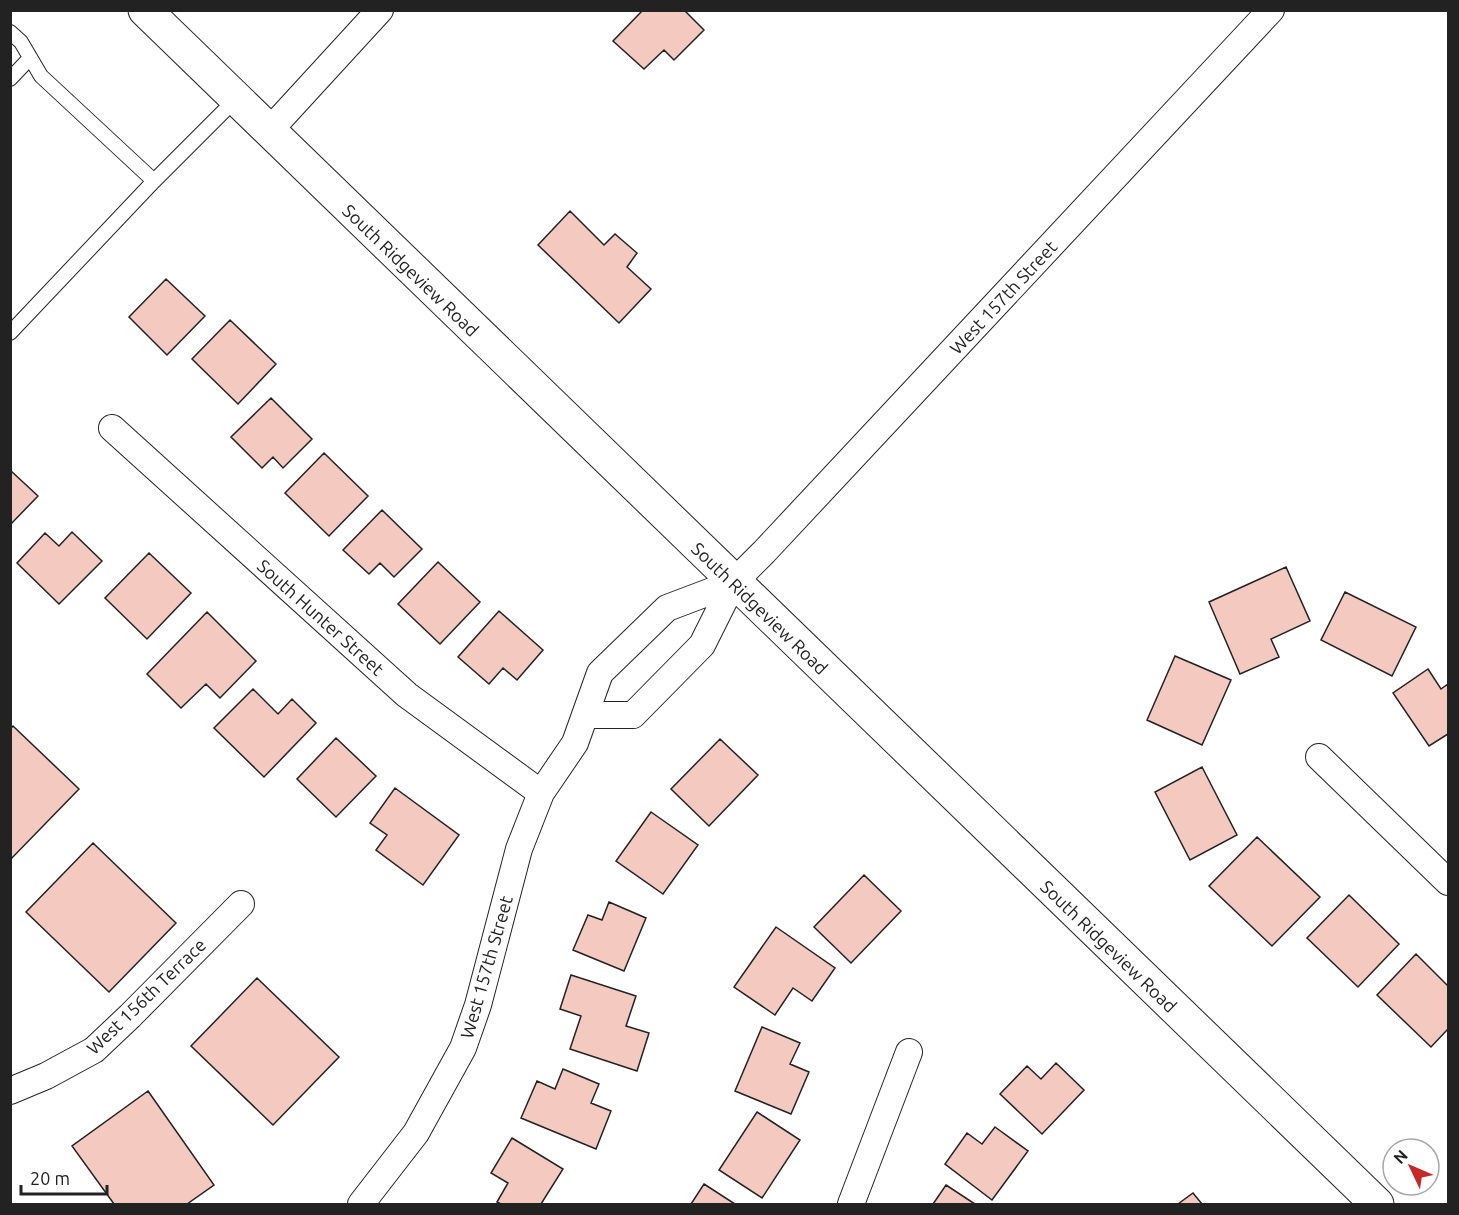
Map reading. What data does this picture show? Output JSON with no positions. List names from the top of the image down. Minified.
{"streets":{"main road":["South Ridgeview Road"],"street":["West 157th Street","South Hunter Street","West 156th Terrace"]},"crossings":[["South Ridgeview Road","West 157th Street"],["West 157th Street","South Hunter Street"]],"scale_bar":"20 m","north":"top left"}
